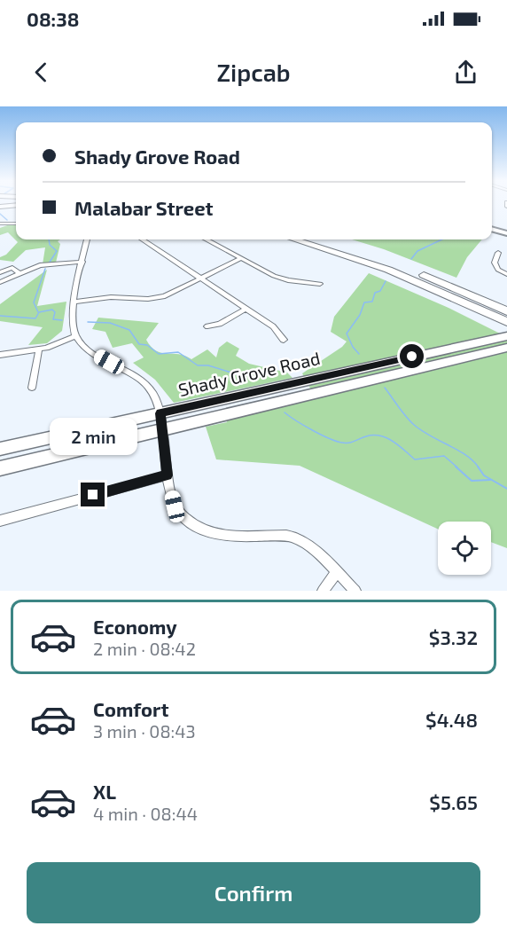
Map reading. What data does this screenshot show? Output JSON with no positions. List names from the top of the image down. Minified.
{"streets":{"main road":["Shady Grove Road"]},"page":{"status":"08:38","header":"Zipcab","banner":["Shady Grove Road","Malabar Street"],"bubble":"2 min","list":[{"name":"Economy","note":"2 min · 08:42","value":"$3.32"},{"name":"Comfort","note":"3 min · 08:43","value":"$4.48"},{"name":"XL","note":"4 min · 08:44","value":"$5.65"}],"buttons":"Confirm"}}
